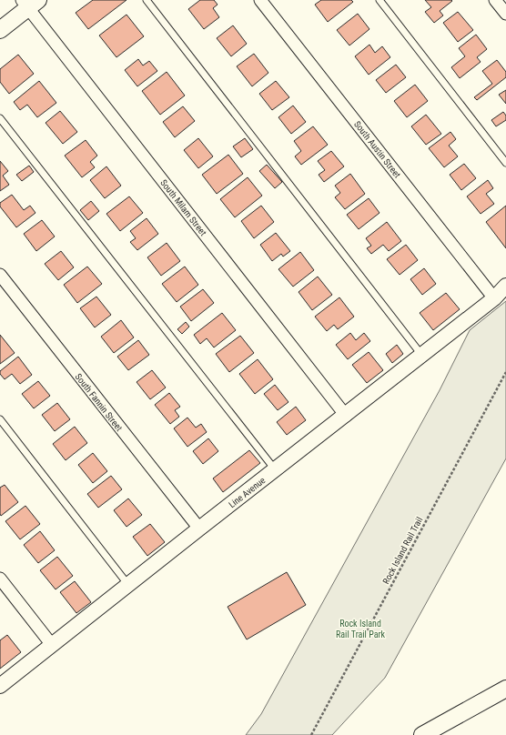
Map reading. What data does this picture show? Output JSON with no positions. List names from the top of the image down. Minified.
{"streets":{"street":["South Austin Street","South Milam Street","South Fannin Street","Line Avenue"],"path":["Rock Island Rail Trail"]},"crossings":[["South Austin Street","Line Avenue"],["South Milam Street","Line Avenue"],["South Fannin Street","Line Avenue"]],"parks":["Rock Island Rail Trail Park"]}
